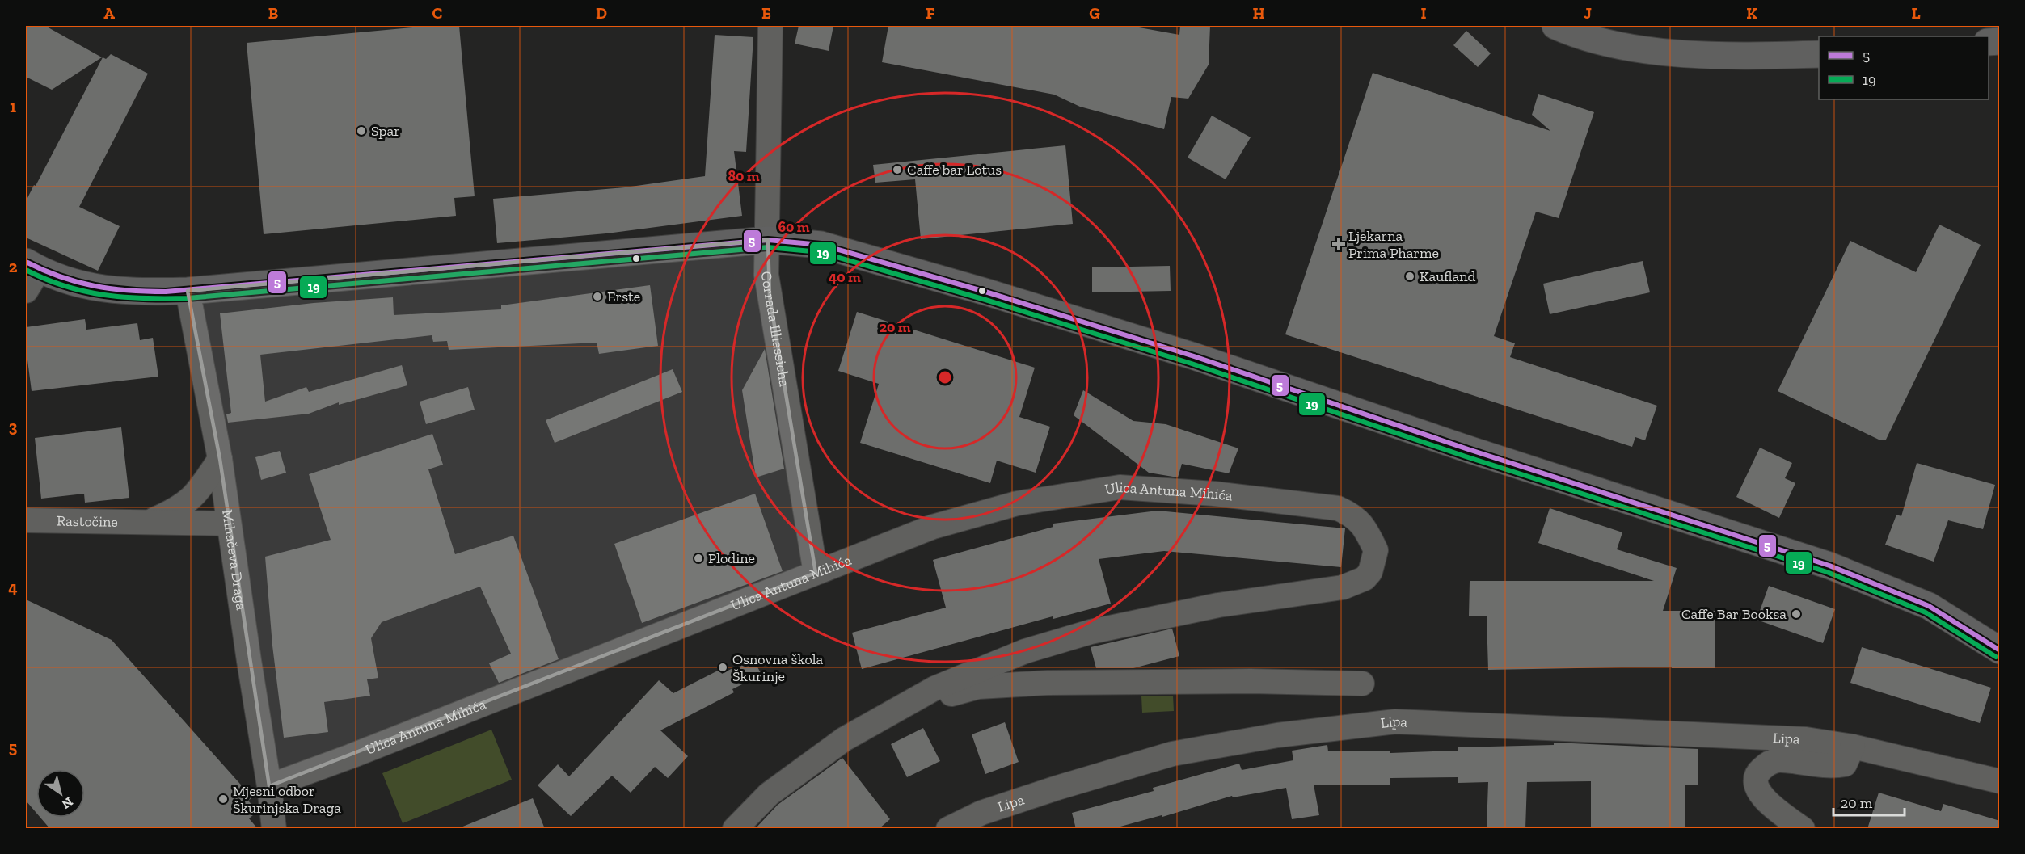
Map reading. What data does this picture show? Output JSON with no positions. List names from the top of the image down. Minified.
{"streets":{"street":["Corrada Illiassicha","Ulica Antuna Mihića","Rastočine","Mihačeva Draga","Lipa"]},"crossings":[["Corrada Illiassicha","Ulica Antuna Mihića"],["Ulica Antuna Mihića","Mihačeva Draga"],["Rastočine","Mihačeva Draga"]],"places":{"other":["Spar","Caffe bar Lotus","Kaufland","Erste","Plodine","Caffe Bar Booksa","Osnovna škola Škurinje","Mjesni odbor Škurinjska Draga"],"health":["Ljekarna Prima Pharme"]},"lines":["transit line 5","transit line 19"],"legend":["5","19"],"scale_bar":"20 m","north":"bottom right","grid":{"columns":["A","B","C","D","E","F","G","H","I","J","K","L"],"rows":["1","2","3","4","5"]},"rings":["80 m","60 m","40 m","20 m"]}
